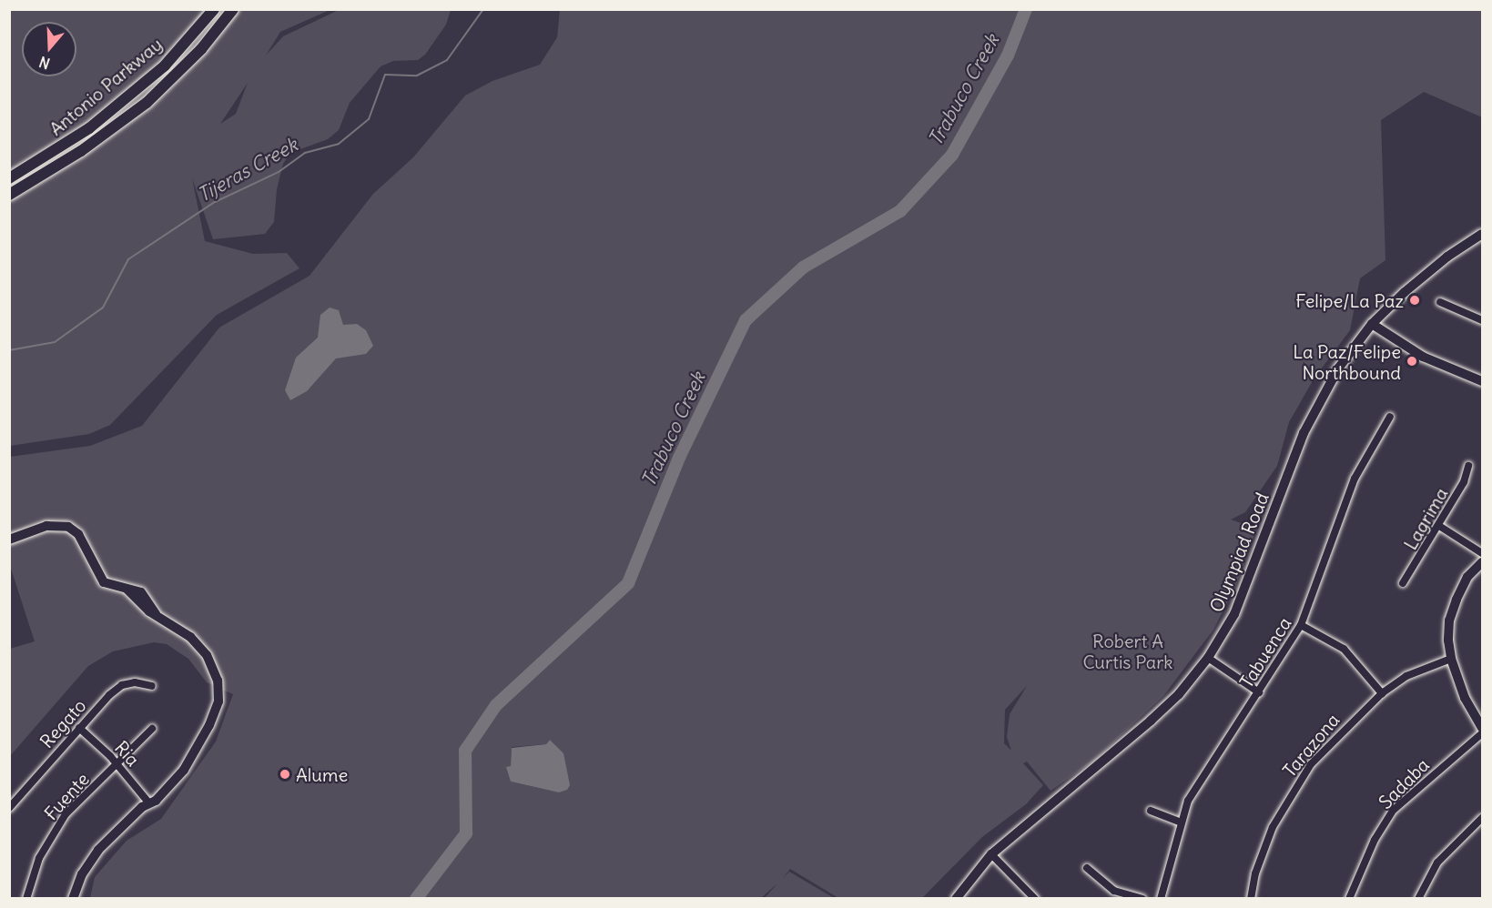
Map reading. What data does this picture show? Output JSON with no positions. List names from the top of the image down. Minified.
{"streets":{"main road":["Antonio Parkway","Olympiad Road"],"street":["Lagrima","Tabuenca","Regato","Tarazona","Ria","Sadaba","Fuente"]},"crossings":[["Regato","Ria"],["Ria","Fuente"]],"water":["Trabuco Creek","Tijeras Creek"],"parks":["Robert A Curtis Park"],"places":["Felipe/La Paz","La Paz/Felipe Northbound","Alume"],"north":"bottom"}
